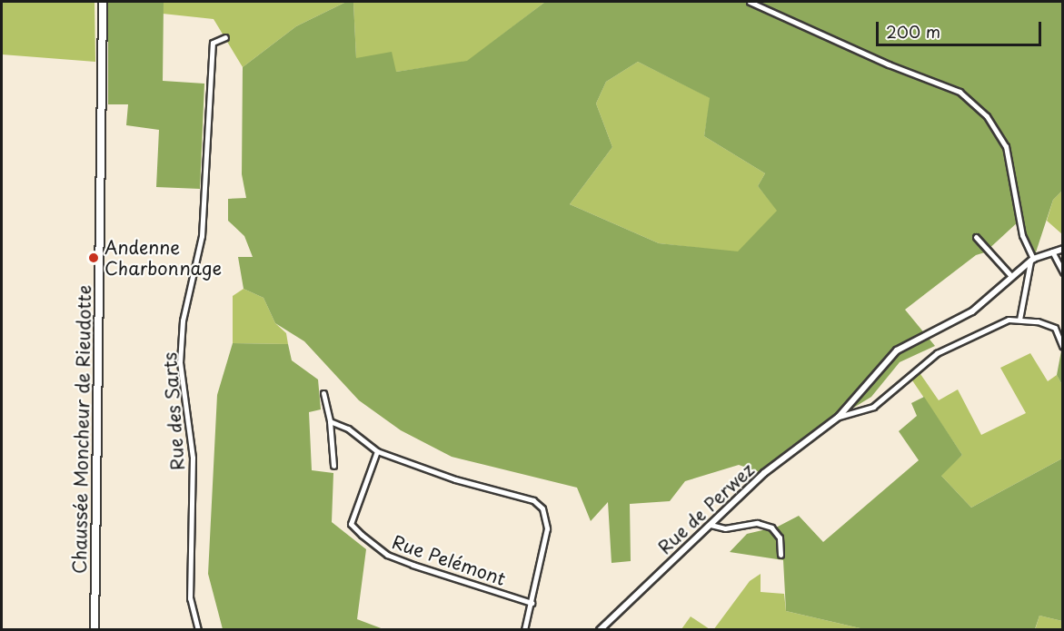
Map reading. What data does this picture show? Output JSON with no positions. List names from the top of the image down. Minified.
{"streets":{"main road":["Chaussée Moncheur de Rieudotte"],"street":["Rue des Sarts","Rue de Perwez","Rue Pelémont"]},"places":["Andenne Charbonnage"],"scale_bar":"200 m"}
